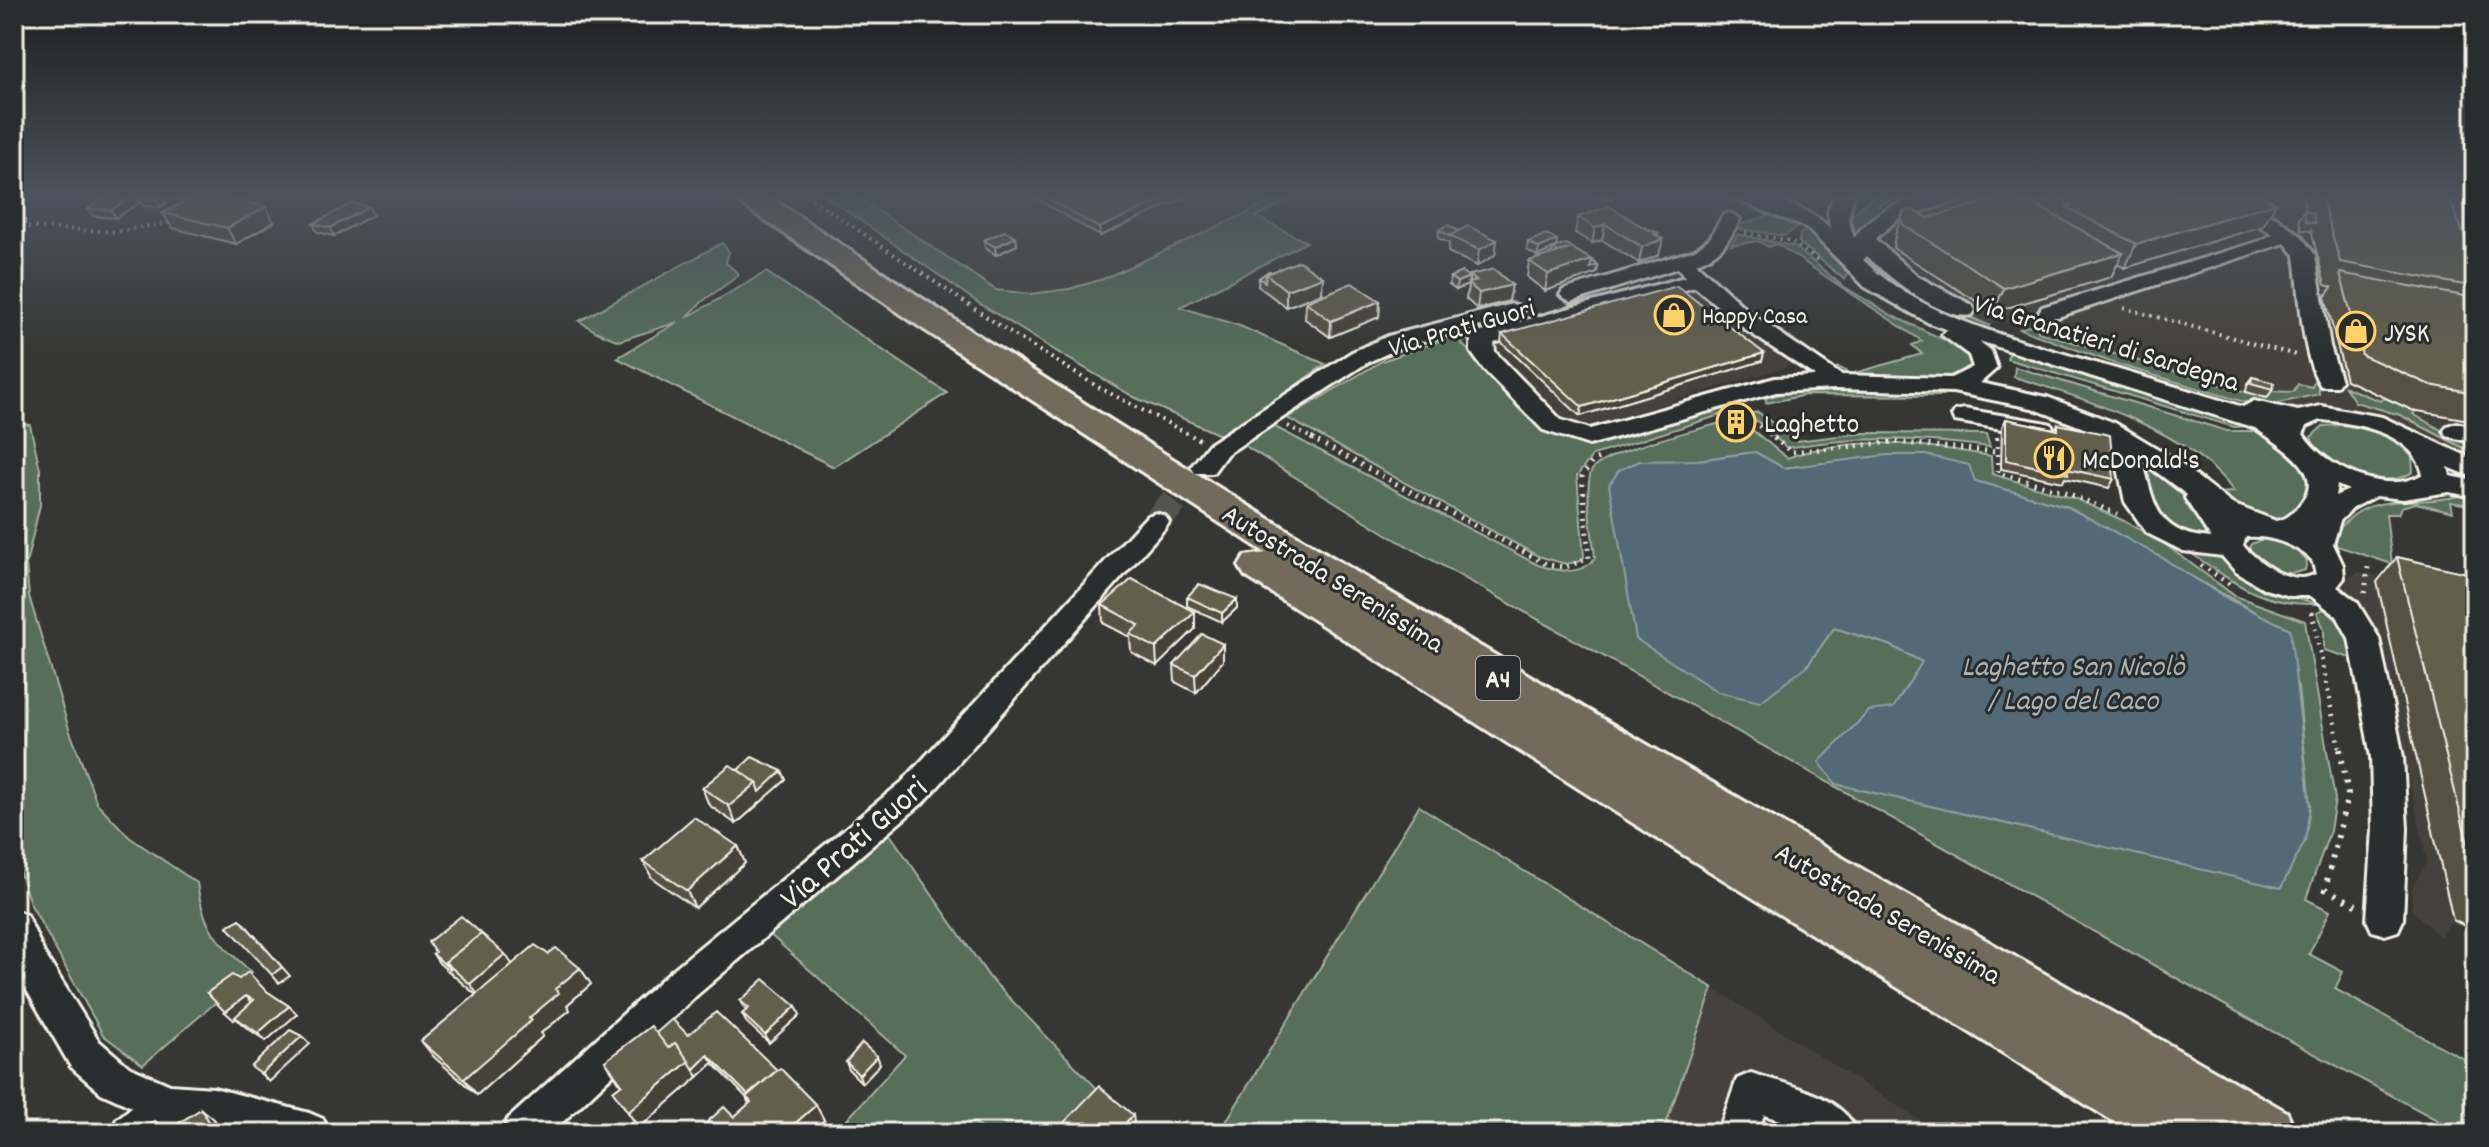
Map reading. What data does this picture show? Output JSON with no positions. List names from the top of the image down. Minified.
{"streets":{"highway":["Autostrada Serenissima","A4"],"street":["Via Prati Guori","Via Granatieri di Sardegna"]},"water":["Laghetto San Nicolò / Lago del Caco"],"places":{"shop":["Happy Casa","JYSK"],"building":["Laghetto"],"restaurant":["McDonald's"]}}
